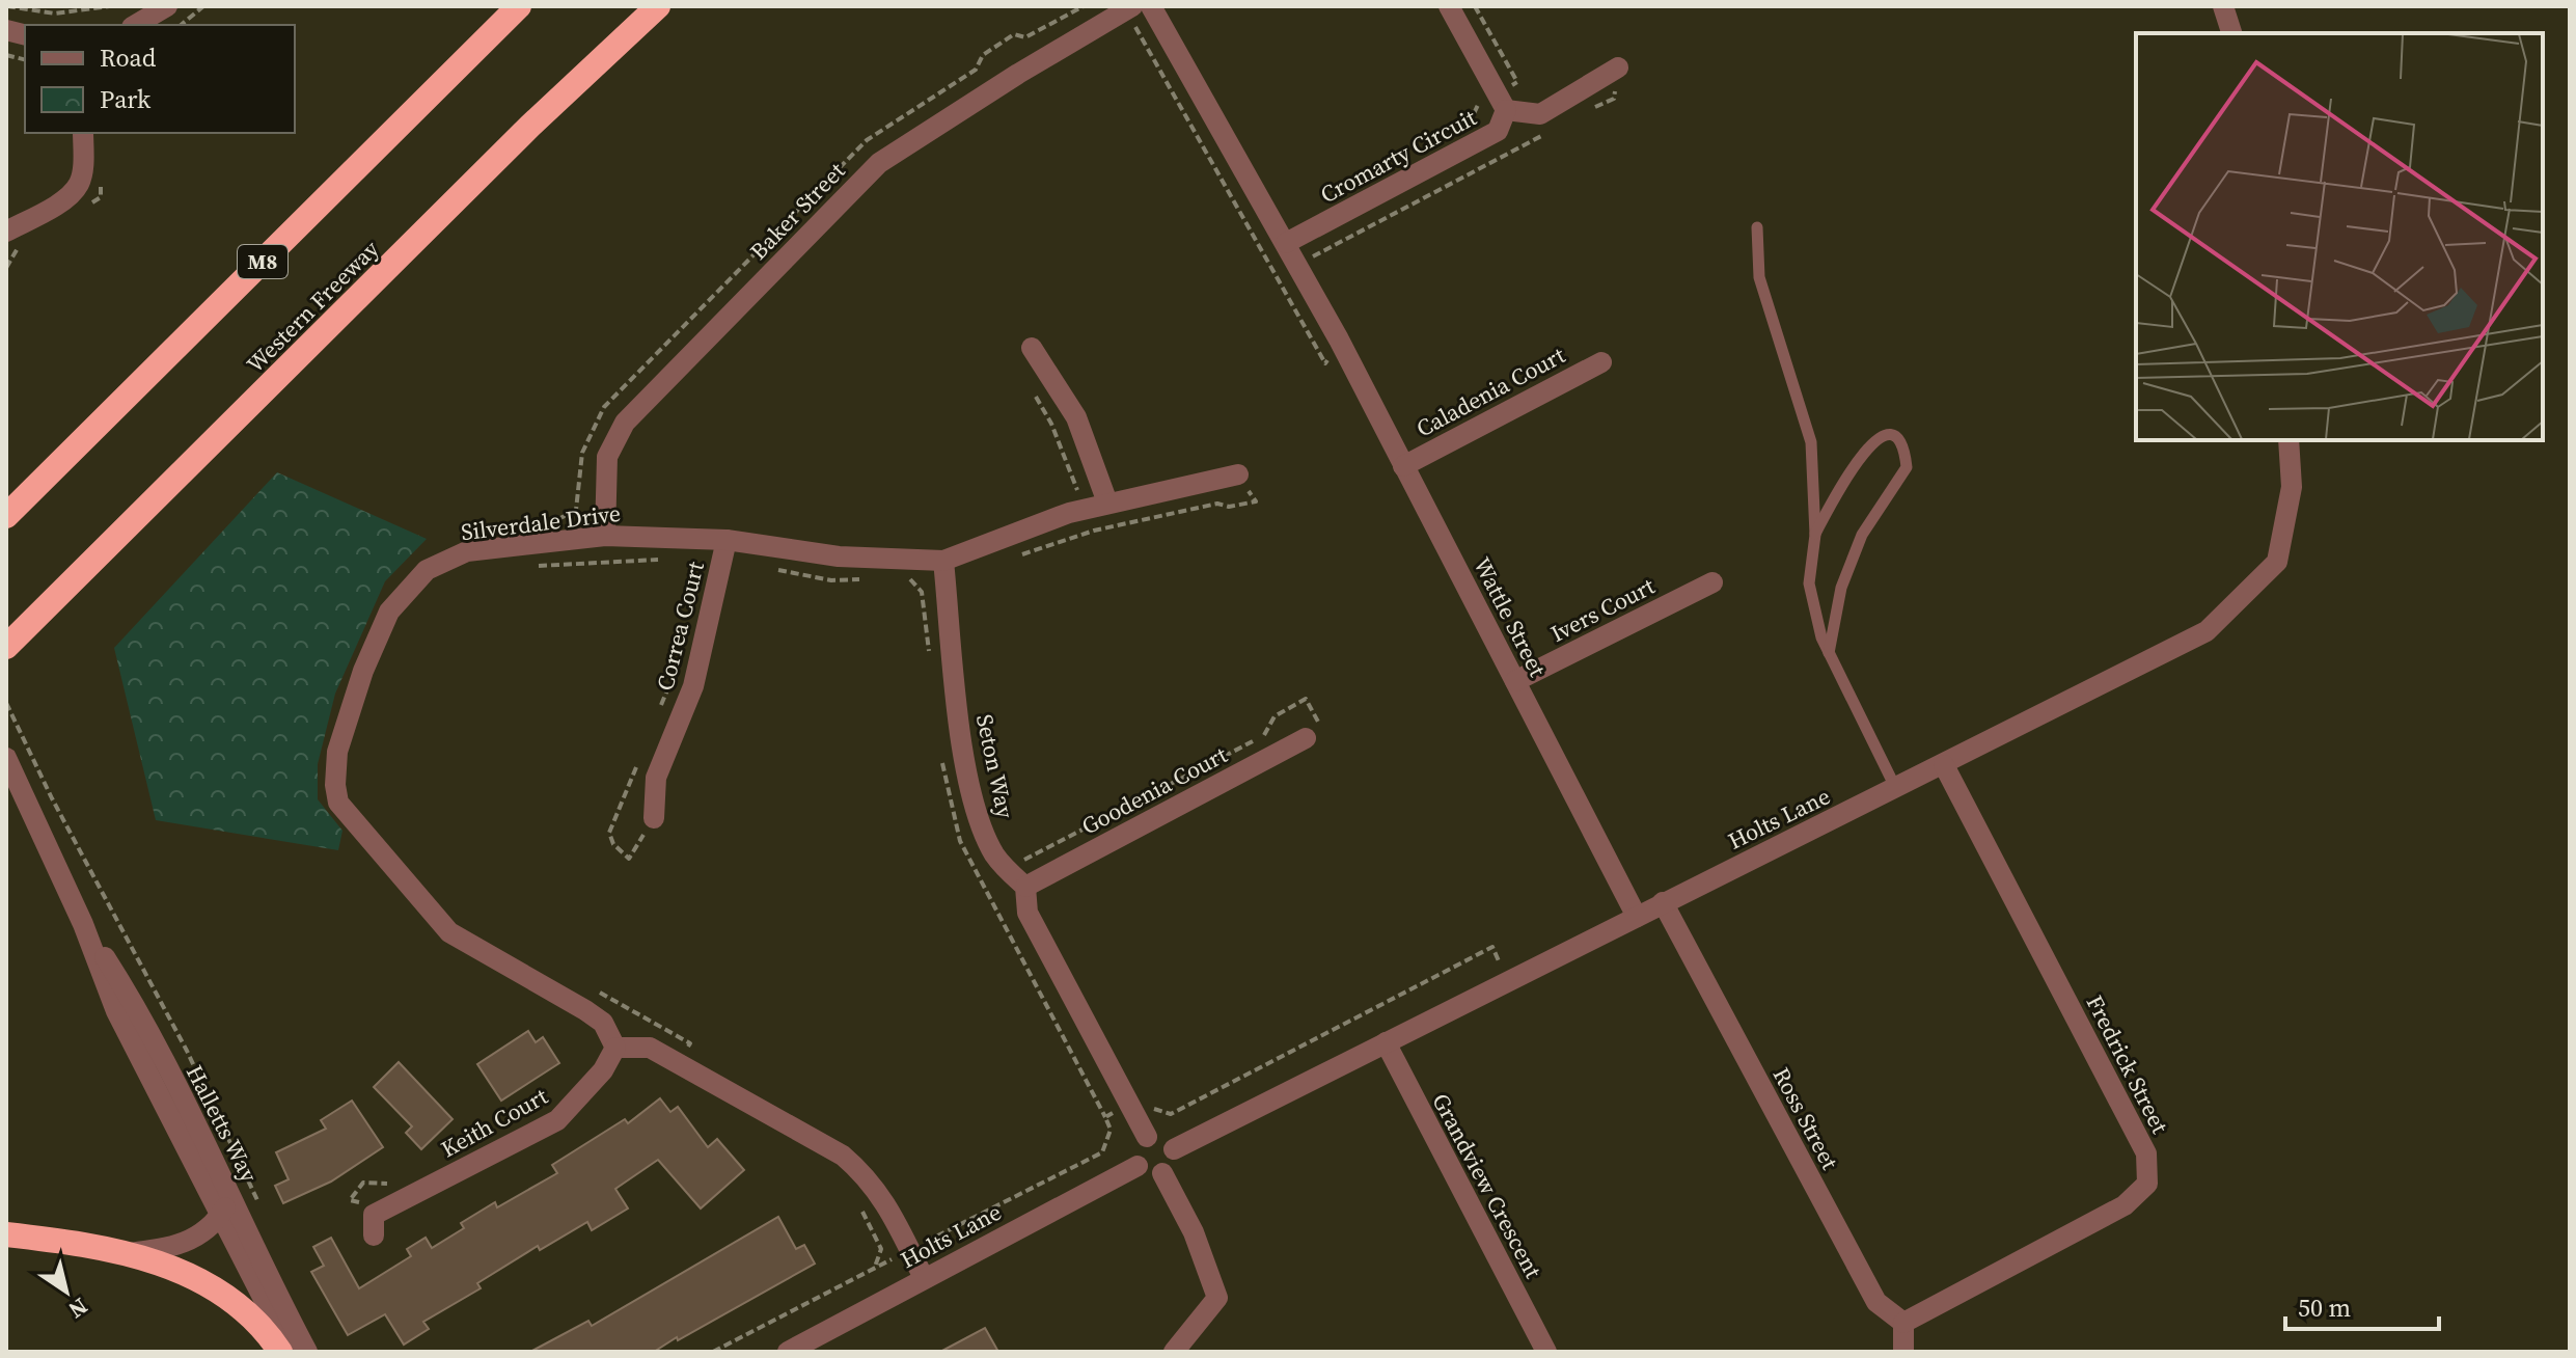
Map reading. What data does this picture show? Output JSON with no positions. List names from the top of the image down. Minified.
{"streets":{"highway":["M8","Western Freeway"],"street":["Cromarty Circuit","Baker Street","Caladenia Court","Silverdale Drive","Ivers Court","Wattle Street","Correa Court","Seton Way","Goodenia Court","Holts Lane","Fredrick Street","Ross Street","Keith Court","Halletts Way","Grandview Crescent"]},"crossings":[["Baker Street","Silverdale Drive"],["Caladenia Court","Wattle Street"],["Silverdale Drive","Correa Court"],["Silverdale Drive","Seton Way"],["Silverdale Drive","Keith Court"],["Ivers Court","Wattle Street"],["Wattle Street","Holts Lane"],["Seton Way","Goodenia Court"],["Holts Lane","Fredrick Street"],["Holts Lane","Ross Street"],["Holts Lane","Grandview Crescent"],["Fredrick Street","Ross Street"]],"legend":["Road","Park"],"scale_bar":"50 m","north":"bottom right"}
